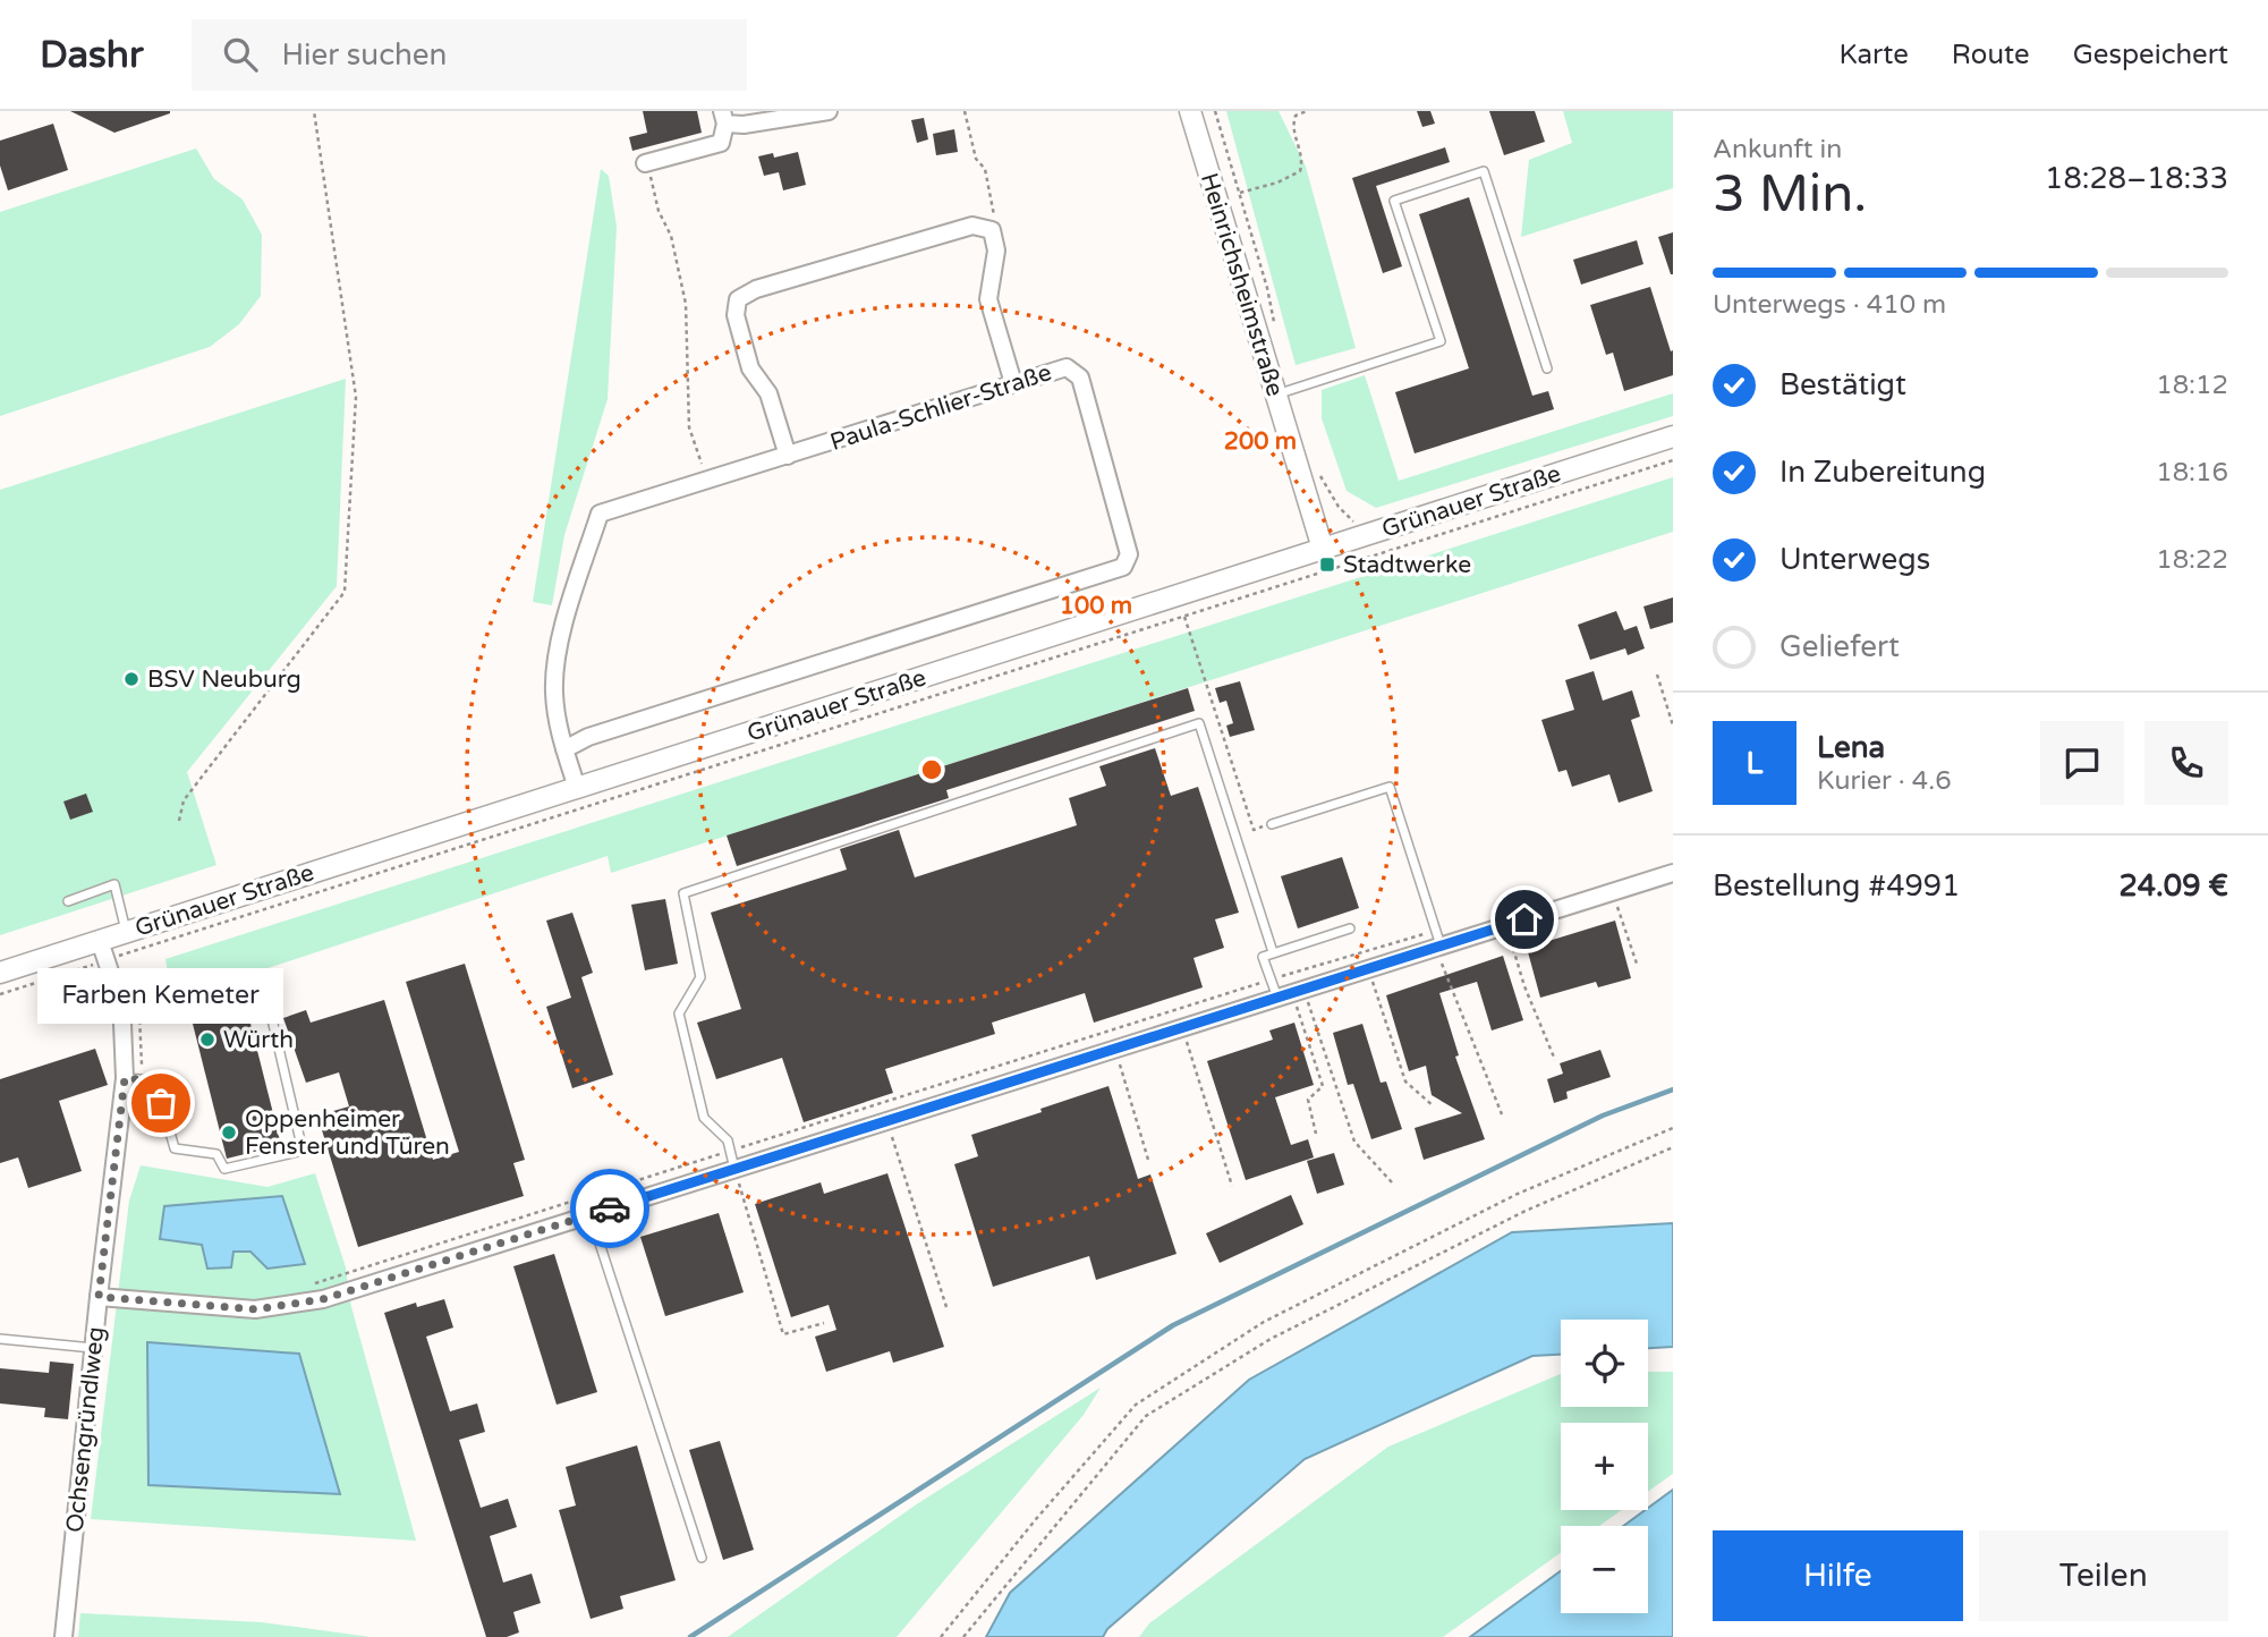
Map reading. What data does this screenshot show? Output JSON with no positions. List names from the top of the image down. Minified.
{"streets":{"street":["Heinrichsheimstraße","Paula-Schlier-Straße","Grünauer Straße","Ochsengründlweg"]},"crossings":[["Heinrichsheimstraße","Grünauer Straße"],["Paula-Schlier-Straße","Grünauer Straße"],["Grünauer Straße","Ochsengründlweg"]],"places":{"transit":["Stadtwerke"],"other":["BSV Neuburg","Würth","Farben Kemeter","Oppenheimer Fenster und Türen"]},"page":{"header":"Dashr","search":"Hier suchen","nav":["Karte","Route","Gespeichert"],"heading":["3 Min.","Ankunft in","18:28–18:33"],"panel":["Lena","Kurier · 4.6","Bestellung #4991","24.09 €"],"bar":"Unterwegs · 410 m","list":[["Bestätigt","18:12"],["In Zubereitung","18:16"],["Unterwegs","18:22"],"Geliefert"],"round":"L","bubble":"Farben Kemeter","map_buttons":["+","−"],"buttons":["Hilfe","Teilen"]},"rings":["200 m","100 m"]}
